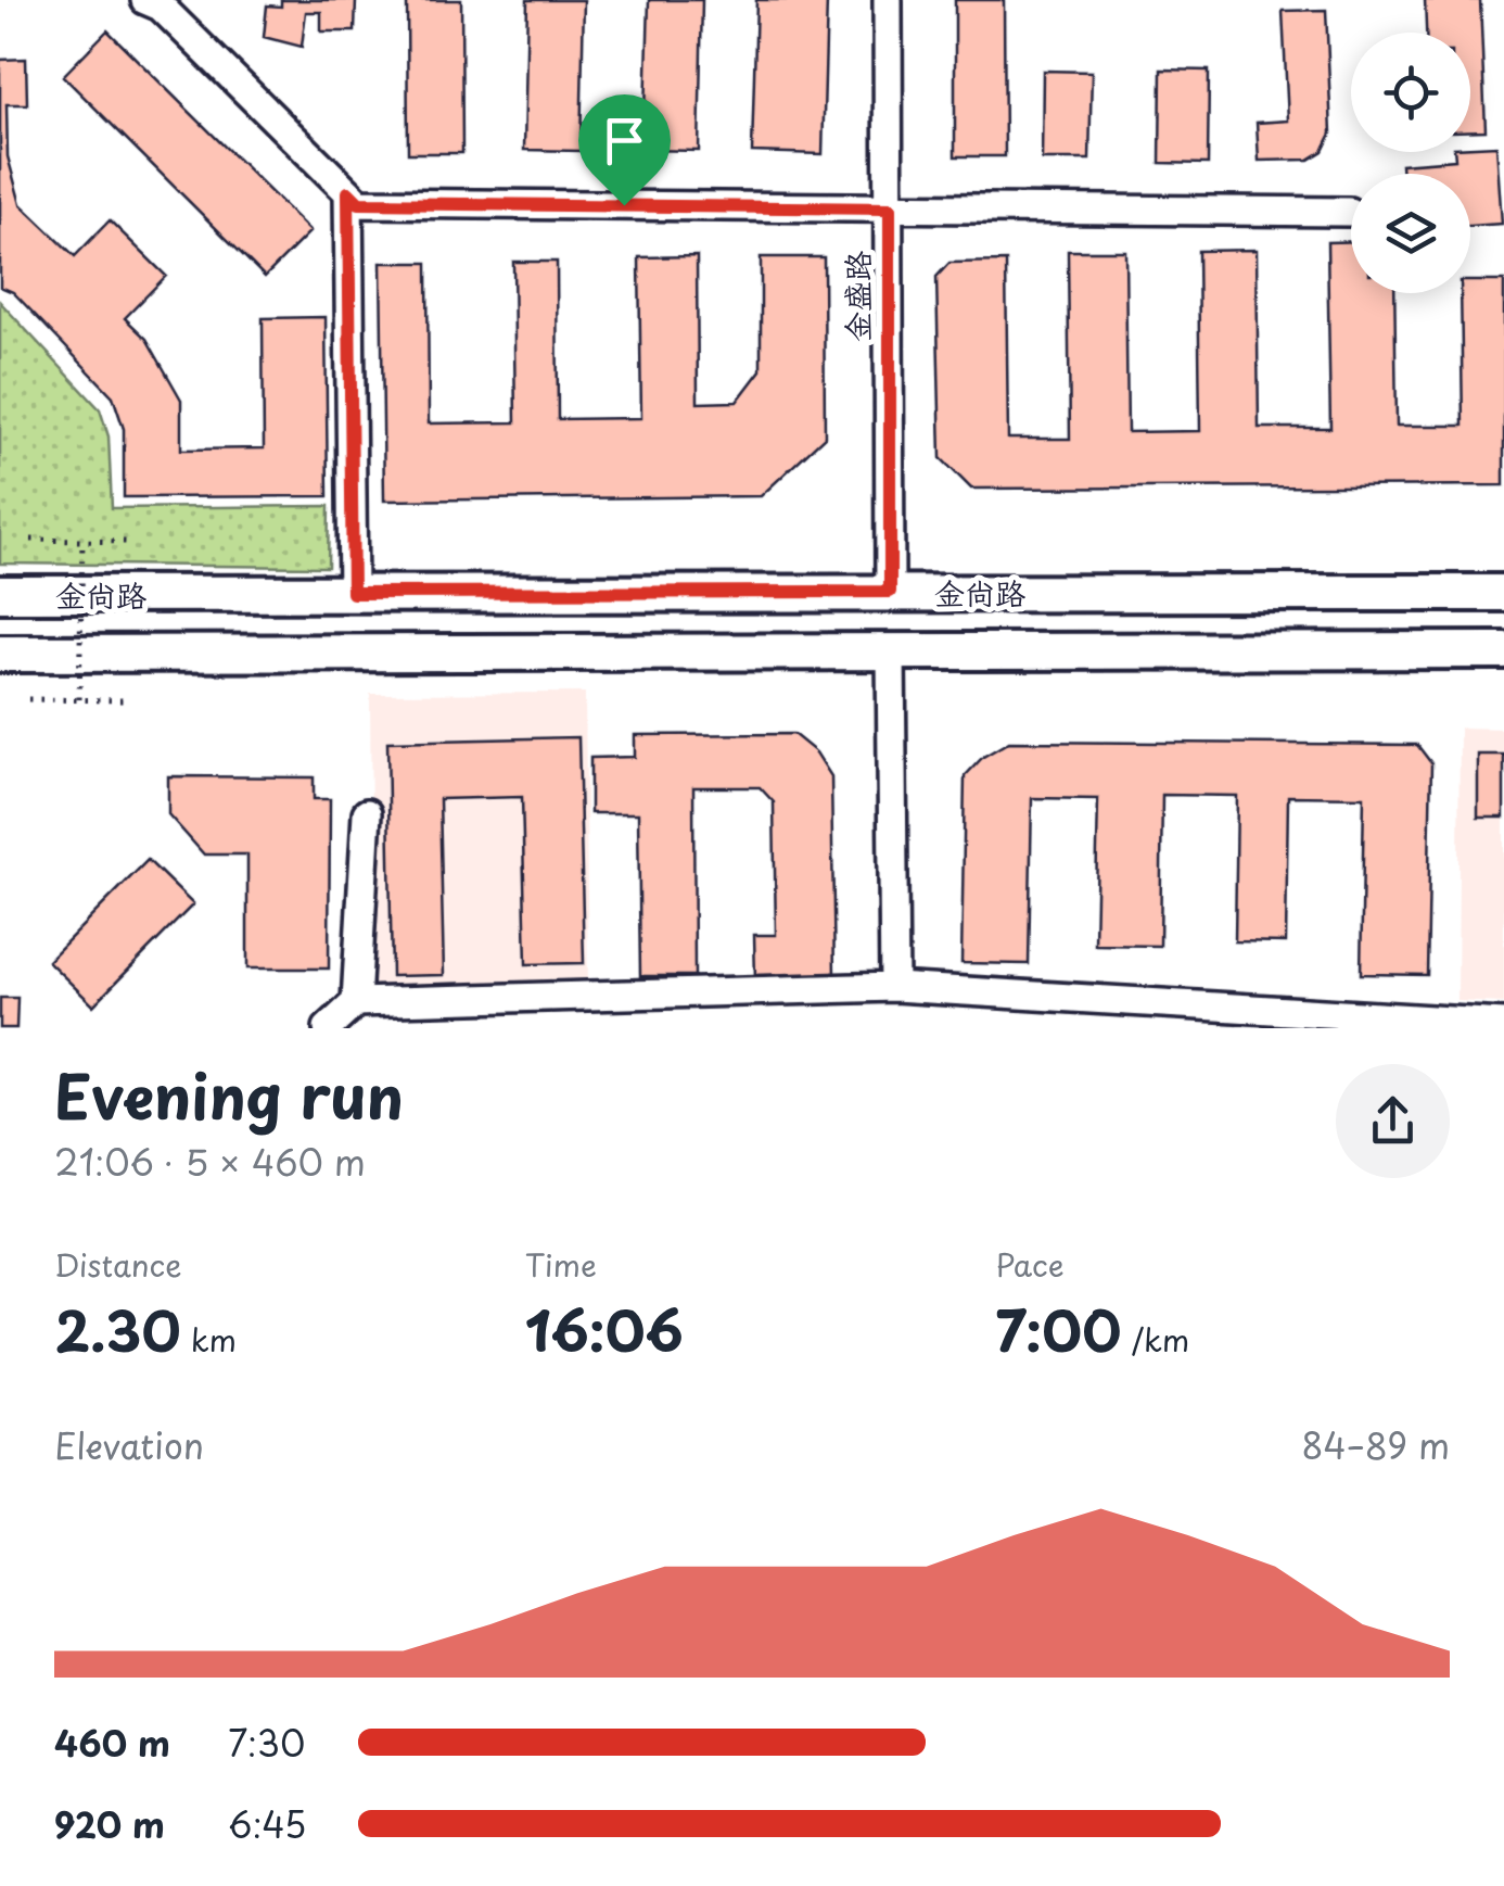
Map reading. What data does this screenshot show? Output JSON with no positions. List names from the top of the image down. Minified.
{"streets":{"main road":["金尚路"],"street":["金盛路"]},"crossings":[["金盛路","金尚路"]],"page":{"heading":["Evening run","21:06 · 5 × 460 m"],"stats":[["Distance","2.30 km"],["Time","16:06"],["Pace","7:00 /km"]],"chart":["Elevation","84–89 m"],"list":[{"name":"460 m","note":"7:30"},{"name":"920 m","note":"6:45"}]}}
